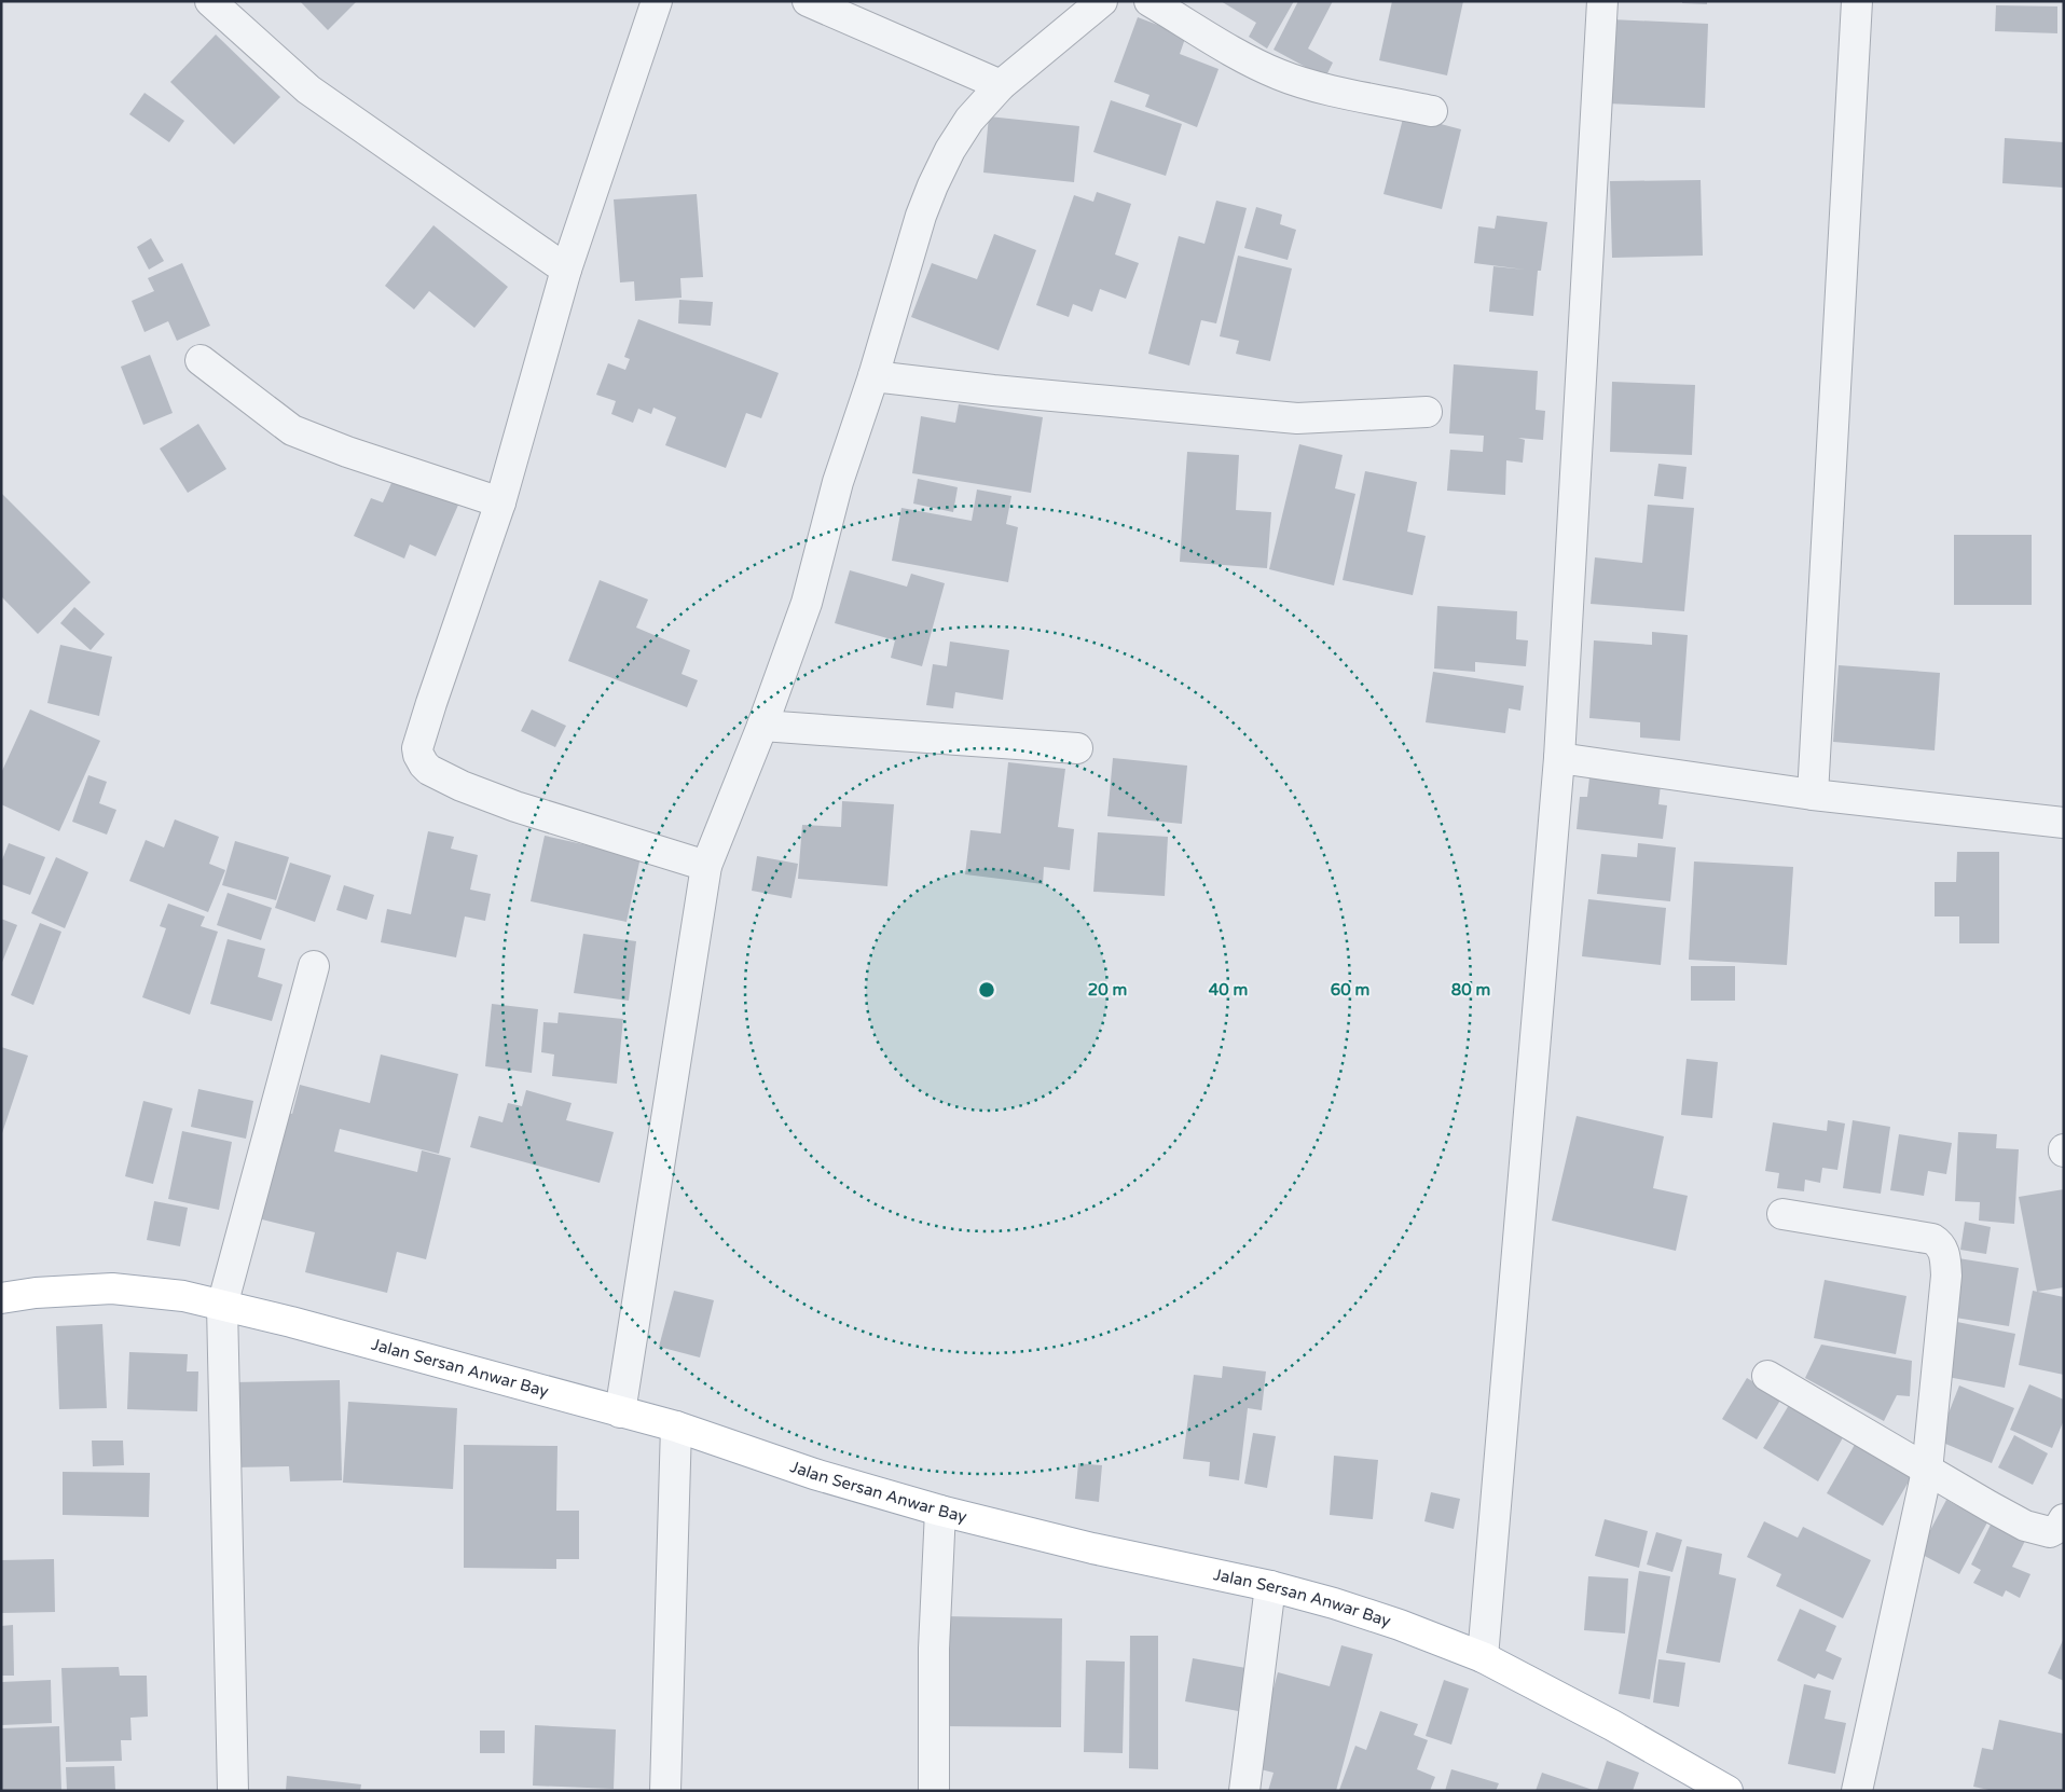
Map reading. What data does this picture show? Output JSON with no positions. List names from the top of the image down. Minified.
{"streets":{"main road":["Jalan Sersan Anwar Bay"]},"rings":["20 m","40 m","60 m","80 m"]}
